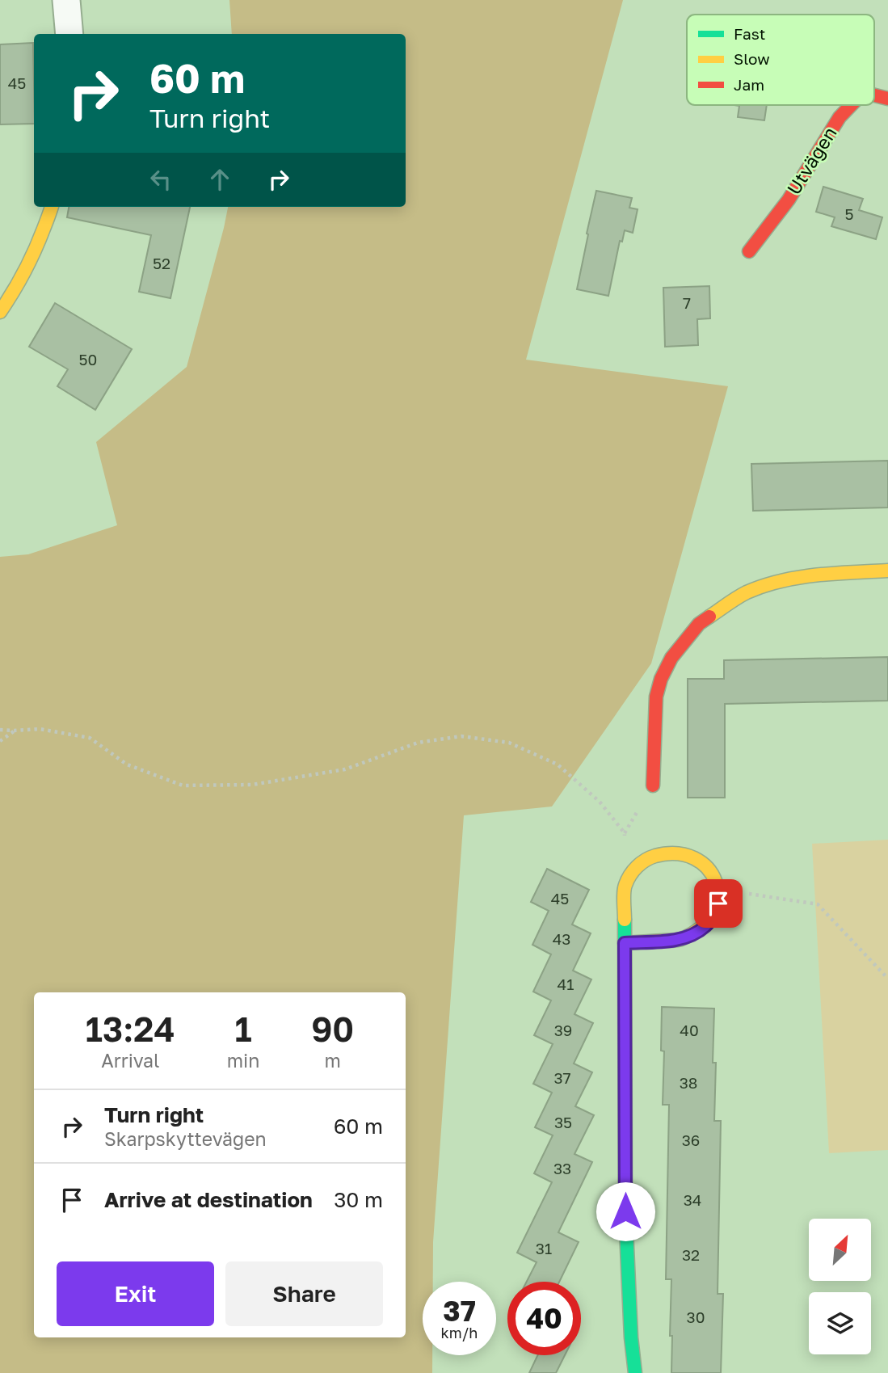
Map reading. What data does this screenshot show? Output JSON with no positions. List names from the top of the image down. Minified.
{"streets":{"street":["Utvägen"]},"house_numbers":["45","5","52","7","50","45","43","41","39","40","37","38","35","36","33","34","31","32","30"],"legend":["Fast","Slow","Jam"],"north":"top right","page":{"turn":["60 m","Turn right"],"eta":["13:24","Arrival","1","min","90","m"],"list":[{"name":"Turn right","note":"Skarpskyttevägen","value":"60 m"},{"name":"Arrive at destination","value":"30 m"}],"buttons":["Exit","Share"],"speed":"37 km/h","limit":"40"}}
